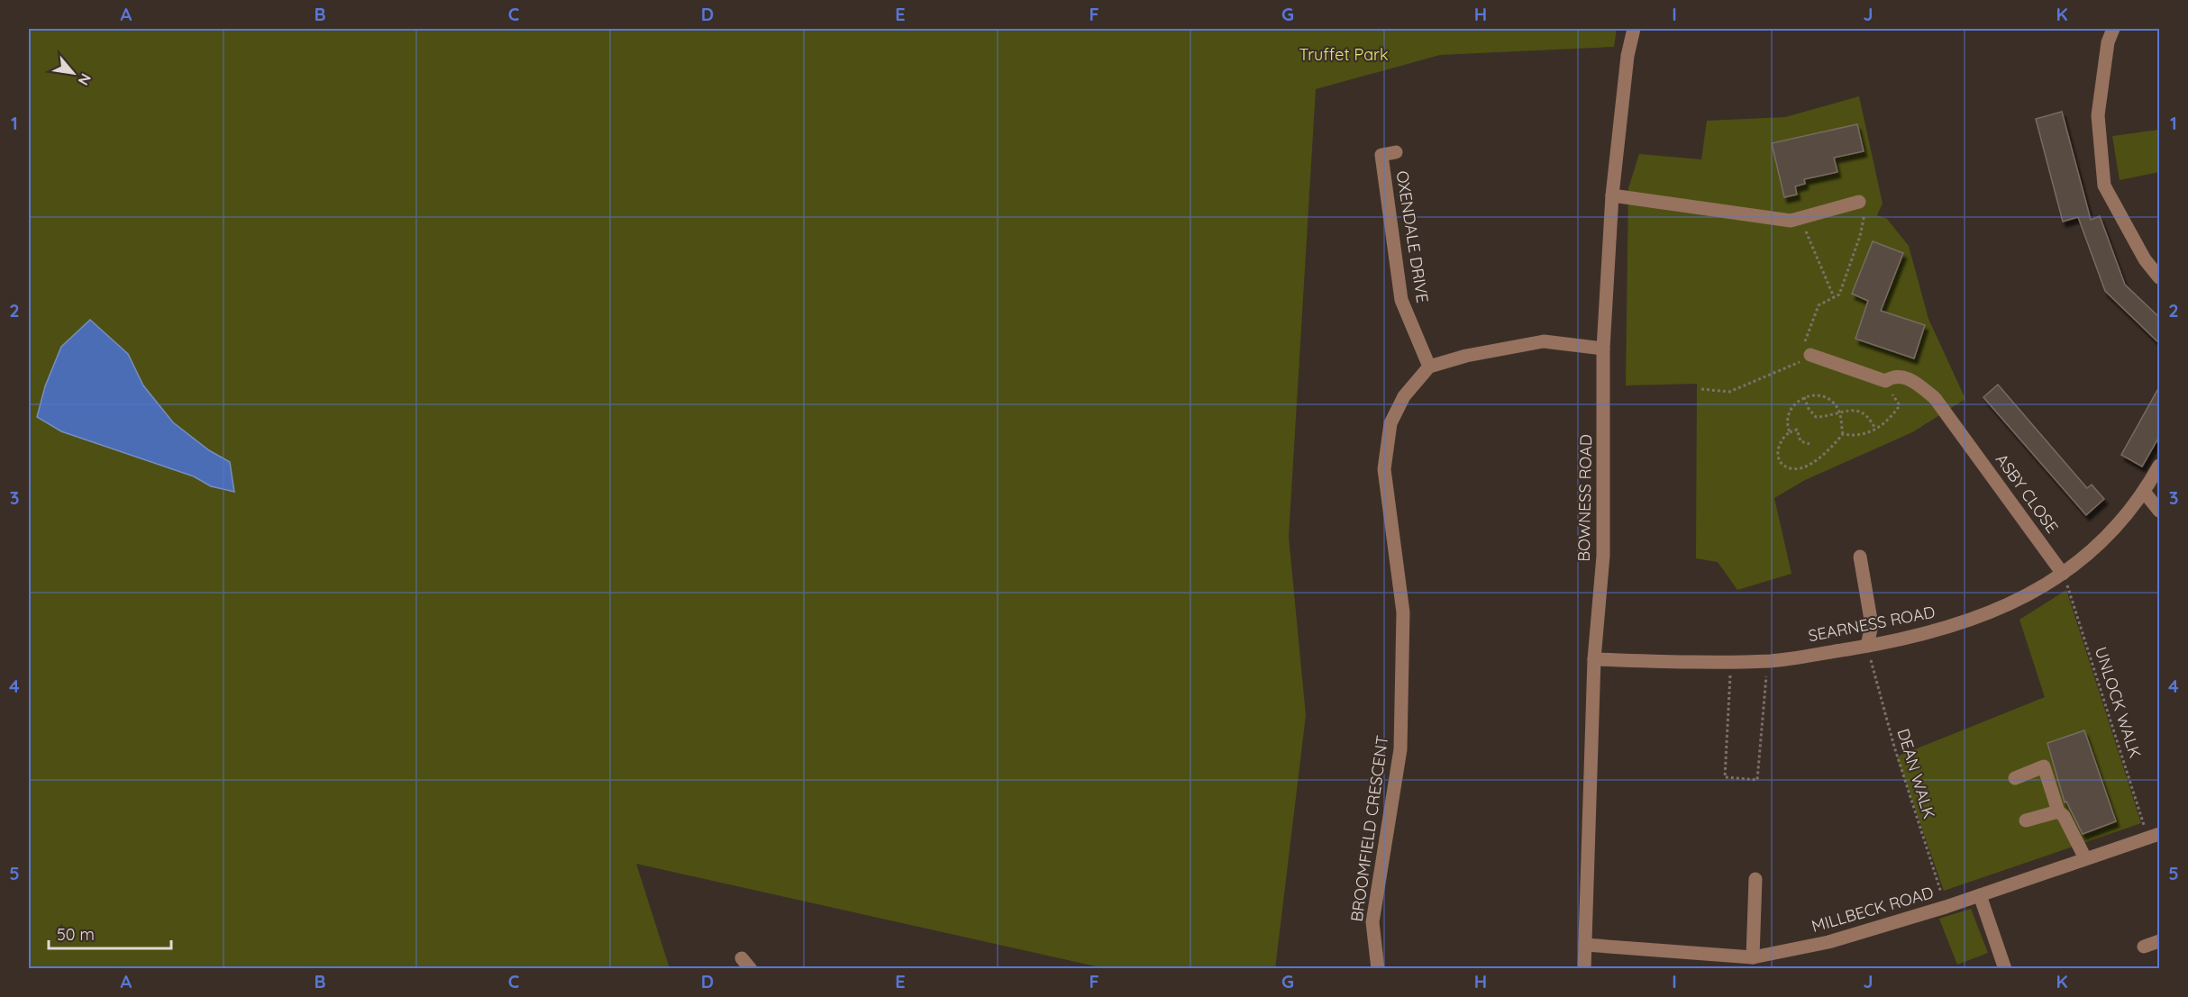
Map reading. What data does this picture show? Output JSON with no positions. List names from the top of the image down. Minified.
{"streets":{"street":["OXENDALE DRIVE","ASBY CLOSE","BOWNESS ROAD","SEARNESS ROAD","BROOMFIELD CRESCENT","MILLBECK ROAD"],"path":["UNLOCK WALK","DEAN WALK"]},"crossings":[["OXENDALE DRIVE","BROOMFIELD CRESCENT"],["ASBY CLOSE","SEARNESS ROAD"],["ASBY CLOSE","UNLOCK WALK"],["BOWNESS ROAD","SEARNESS ROAD"],["BOWNESS ROAD","MILLBECK ROAD"],["SEARNESS ROAD","UNLOCK WALK"],["SEARNESS ROAD","DEAN WALK"],["UNLOCK WALK","MILLBECK ROAD"],["DEAN WALK","MILLBECK ROAD"]],"parks":["Truffet Park"],"scale_bar":"50 m","north":"bottom right","grid":{"columns":["A","B","C","D","E","F","G","H","I","J","K"],"rows":["1","2","3","4","5"]}}
